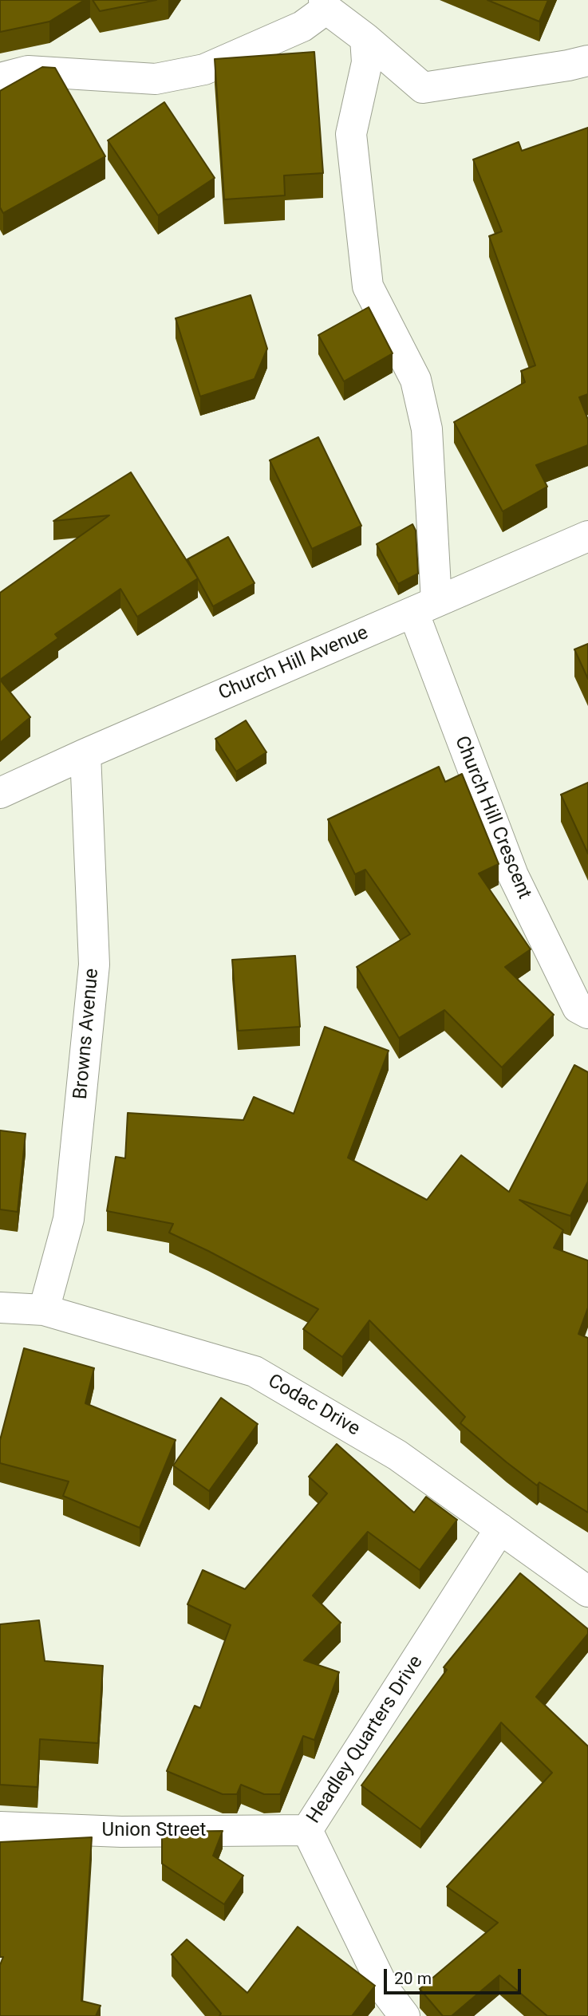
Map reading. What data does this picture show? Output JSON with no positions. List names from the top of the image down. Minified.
{"streets":{"street":["Church Hill Avenue","Church Hill Crescent","Browns Avenue","Codac Drive","Headley Quarters Drive","Union Street"]},"crossings":[["Church Hill Avenue","Church Hill Crescent"],["Church Hill Avenue","Browns Avenue"],["Browns Avenue","Codac Drive"],["Codac Drive","Headley Quarters Drive"],["Headley Quarters Drive","Union Street"]],"scale_bar":"20 m"}
